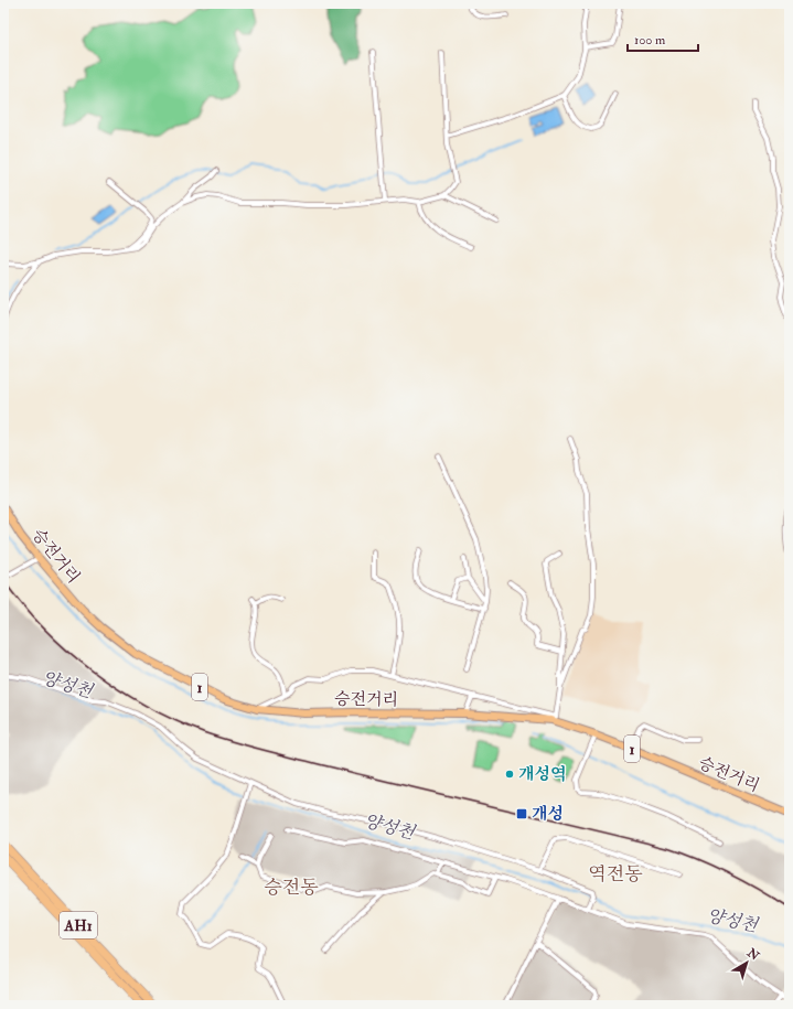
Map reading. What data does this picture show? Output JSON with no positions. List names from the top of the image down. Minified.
{"streets":{"highway":["AH1"],"main road":["승전거리","1"]},"districts":["역전동","승전동"],"water":["양성천"],"places":{"other":["개성역"],"transit":["개성"]},"scale_bar":"100 m","north":"top right"}
